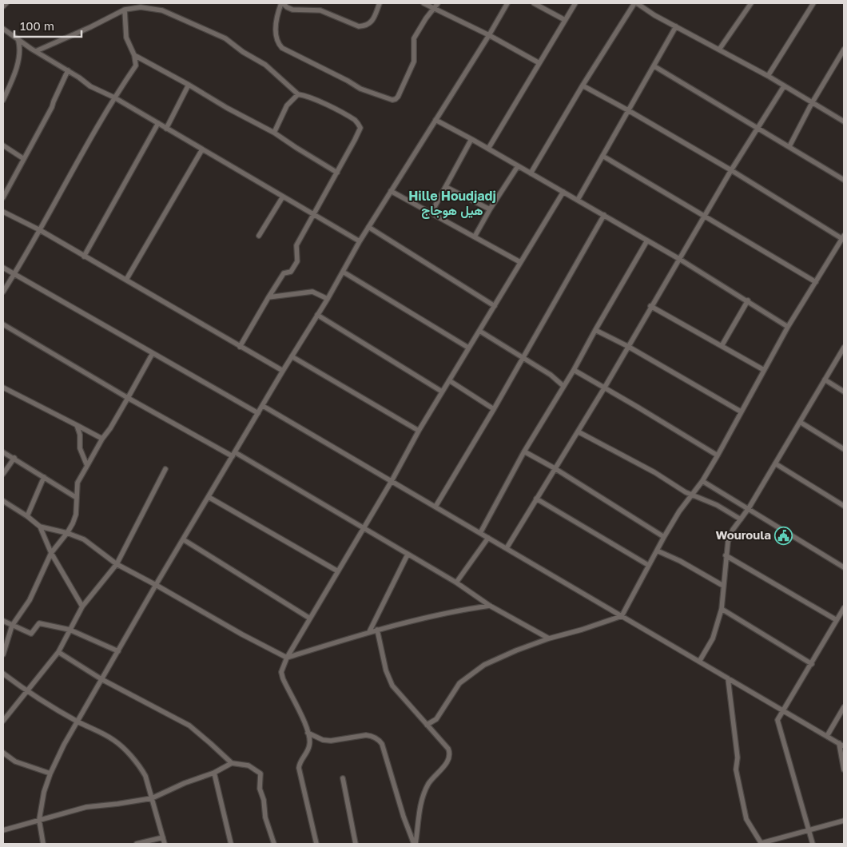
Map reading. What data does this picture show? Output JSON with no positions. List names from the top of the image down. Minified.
{"districts":["Hille Houdjadj هيل هوجاج"],"places":{"public building":["Wouroula"]},"scale_bar":"100 m"}
